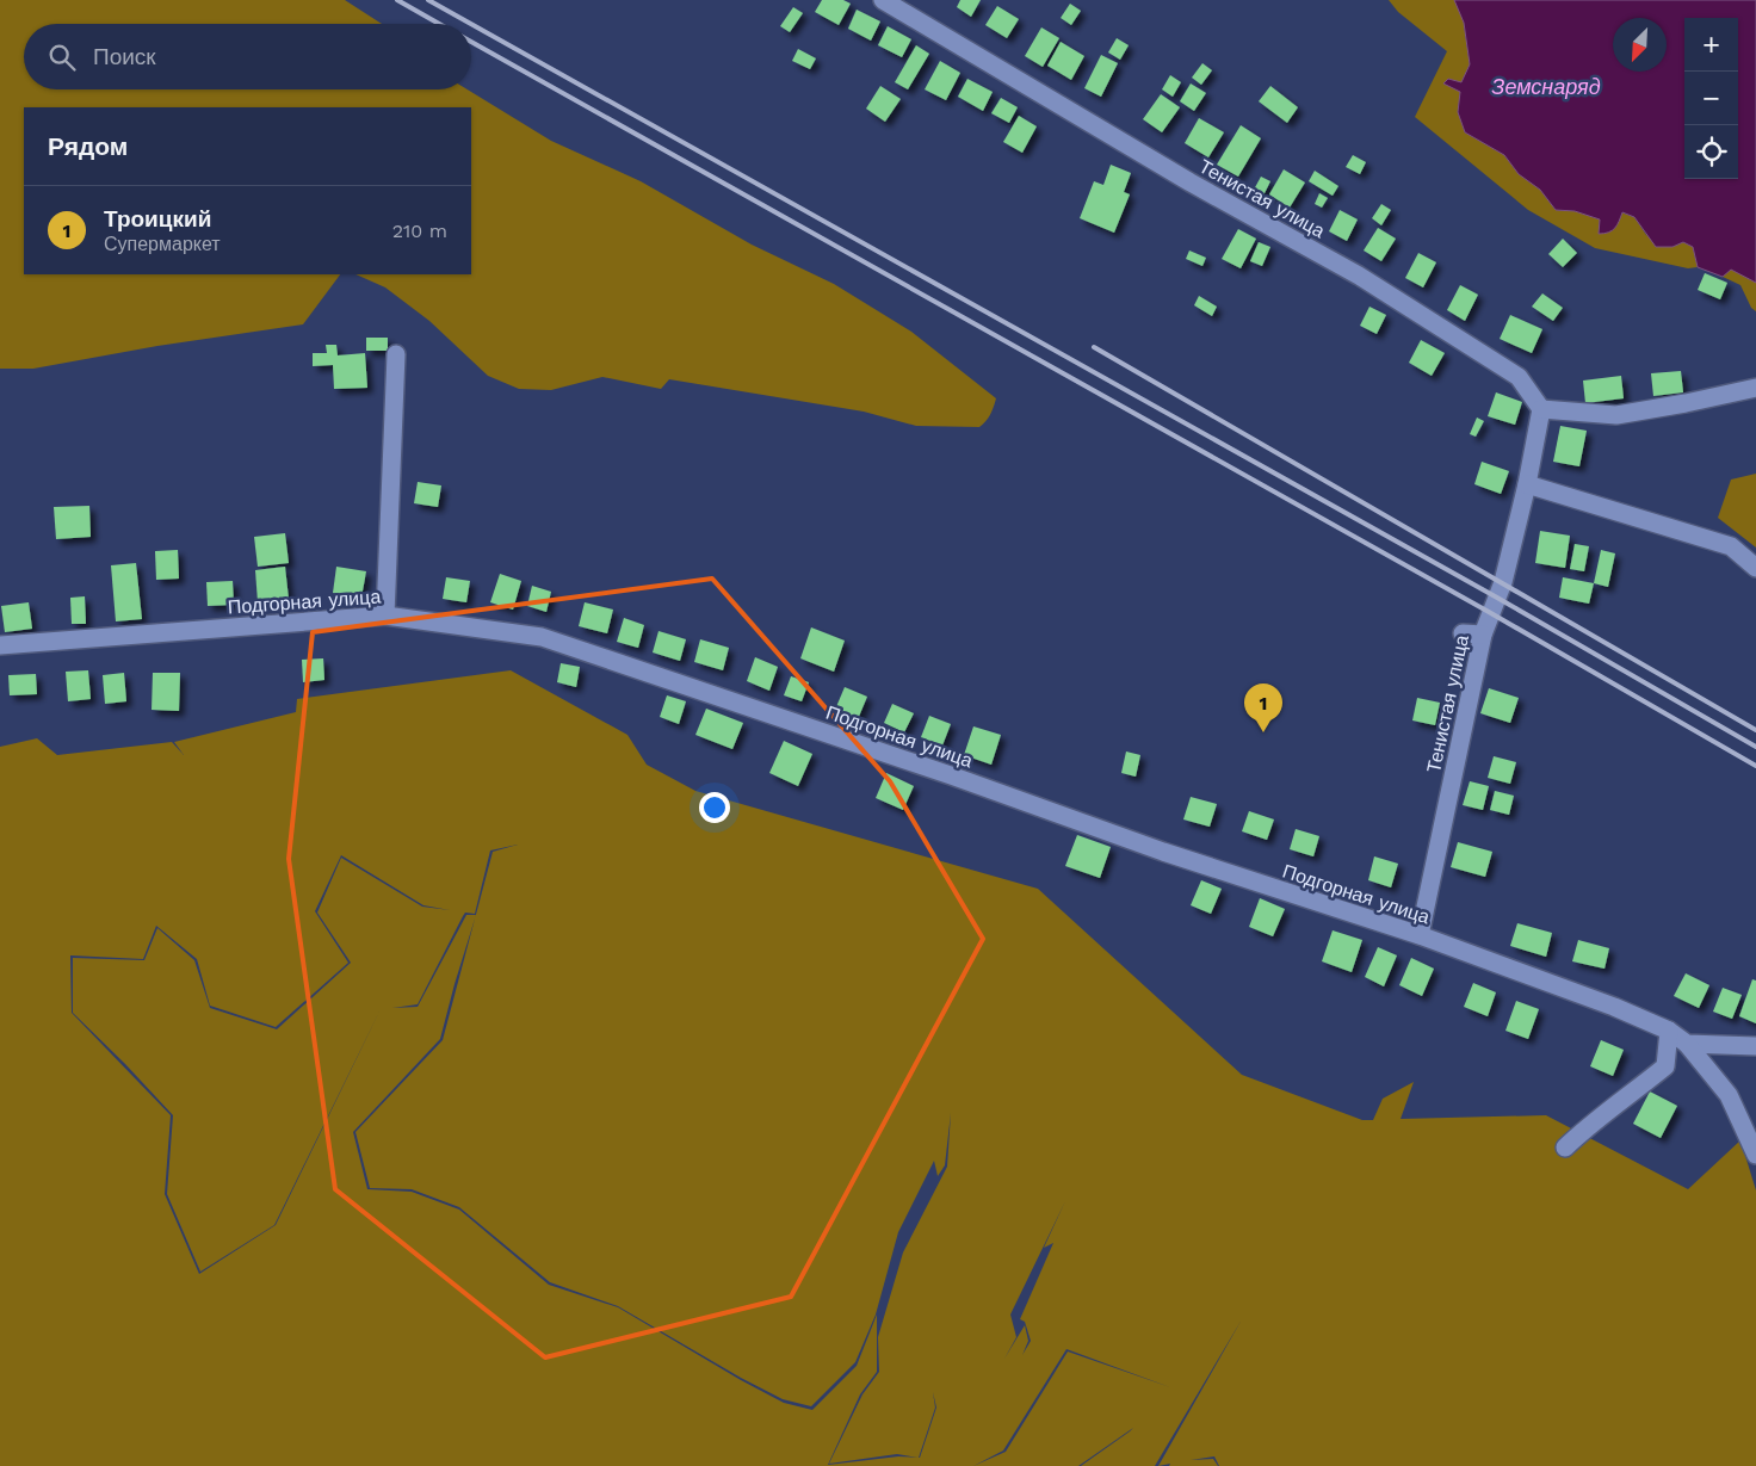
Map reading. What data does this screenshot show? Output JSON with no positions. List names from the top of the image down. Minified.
{"streets":{"street":["Тенистая улица","Подгорная улица"]},"crossings":[["Тенистая улица","Подгорная улица"]],"water":["Земснаряд"],"north":"bottom left","page":{"map_buttons":["+","−"],"search":"Поиск","heading":"Рядом","list":[{"mark":"1","name":"Троицкий","note":"Супермаркет","value":"210 m"}],"pins":"1"}}
